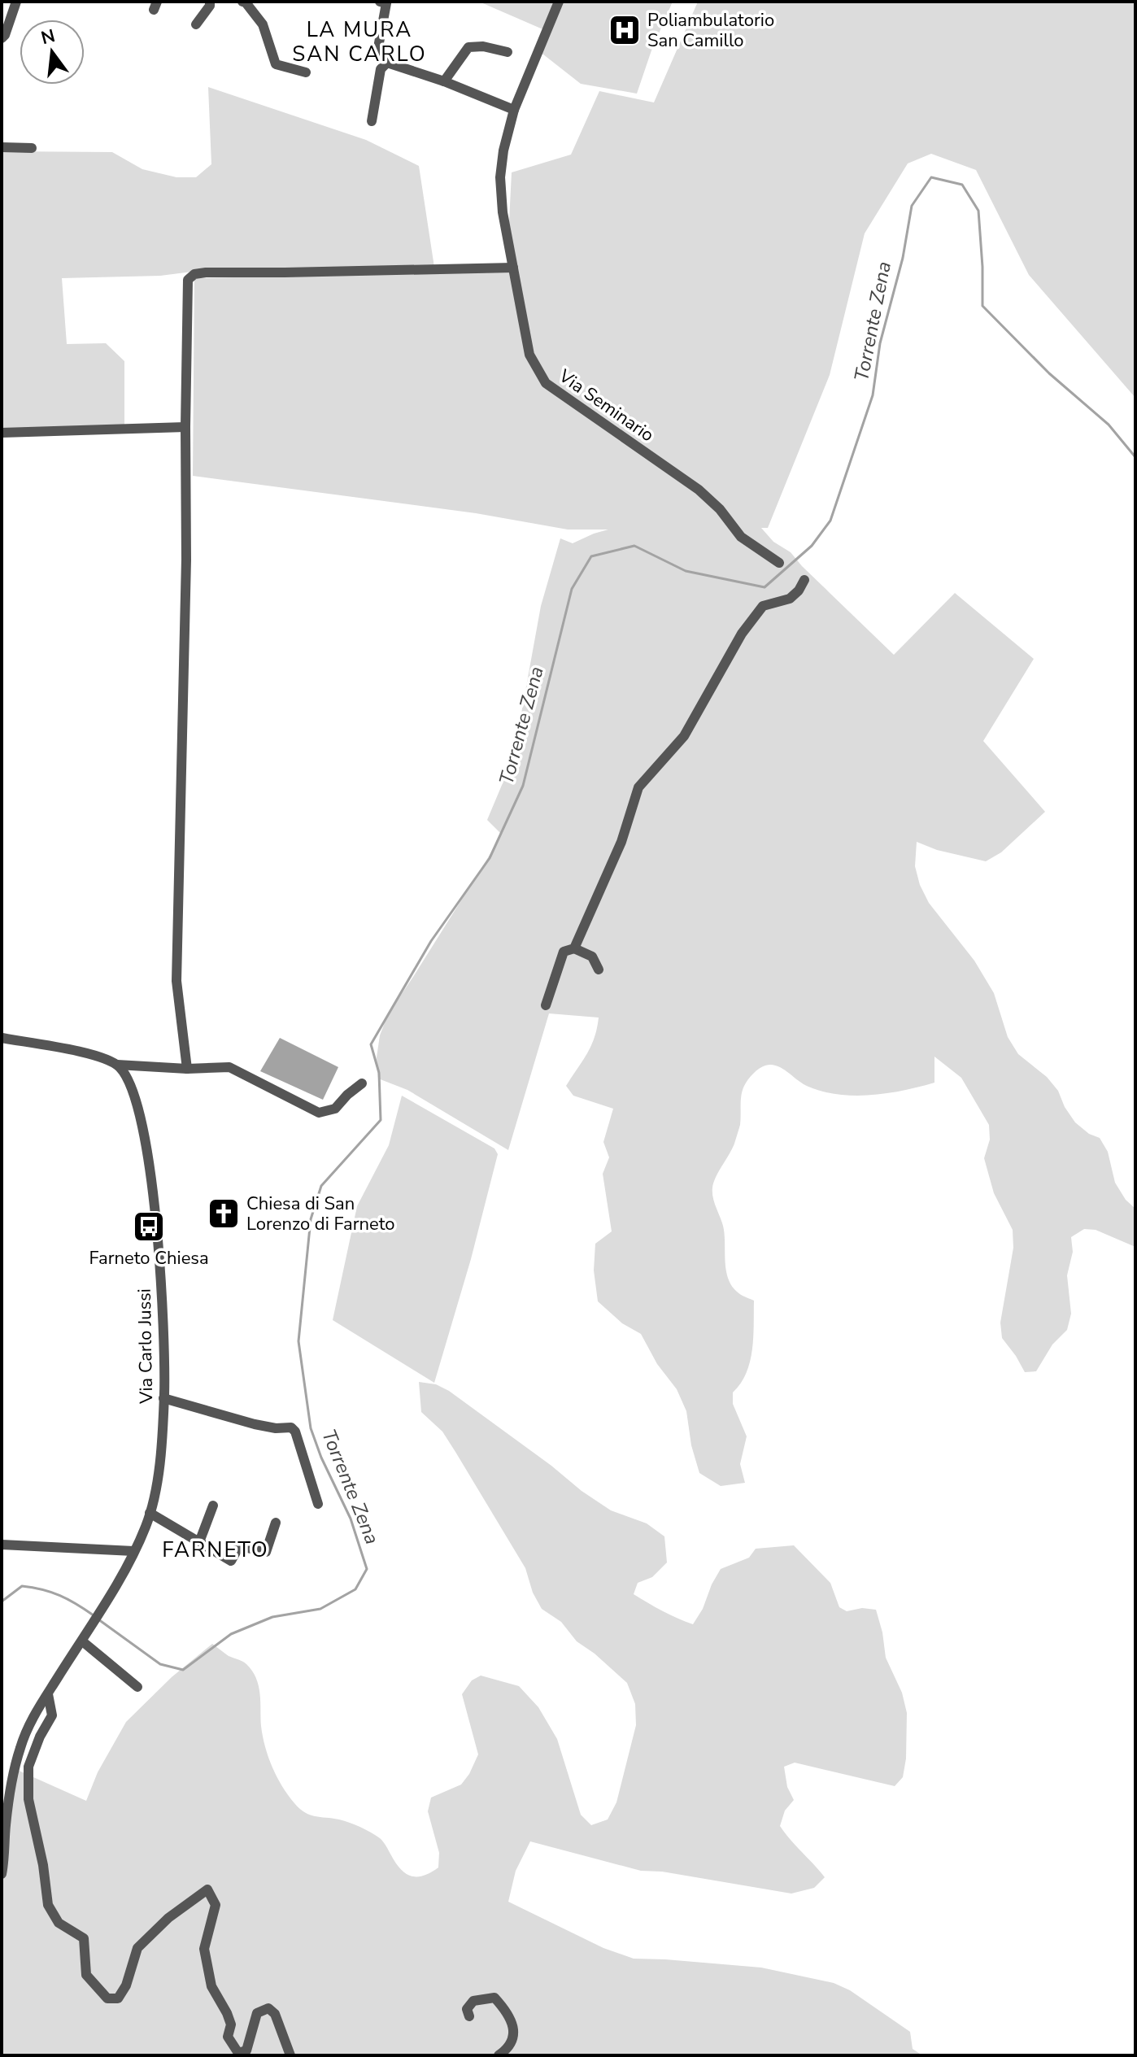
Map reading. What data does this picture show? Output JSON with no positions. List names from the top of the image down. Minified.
{"streets":{"street":["Via Seminario","Via Carlo Jussi"]},"districts":["LA MURA SAN CARLO","FARNETO"],"water":["Torrente Zena"],"places":{"hospital":["Poliambulatorio San Camillo"],"church":["Chiesa di San Lorenzo di Farneto"],"bus stop":["Farneto Chiesa"]},"north":"top"}
